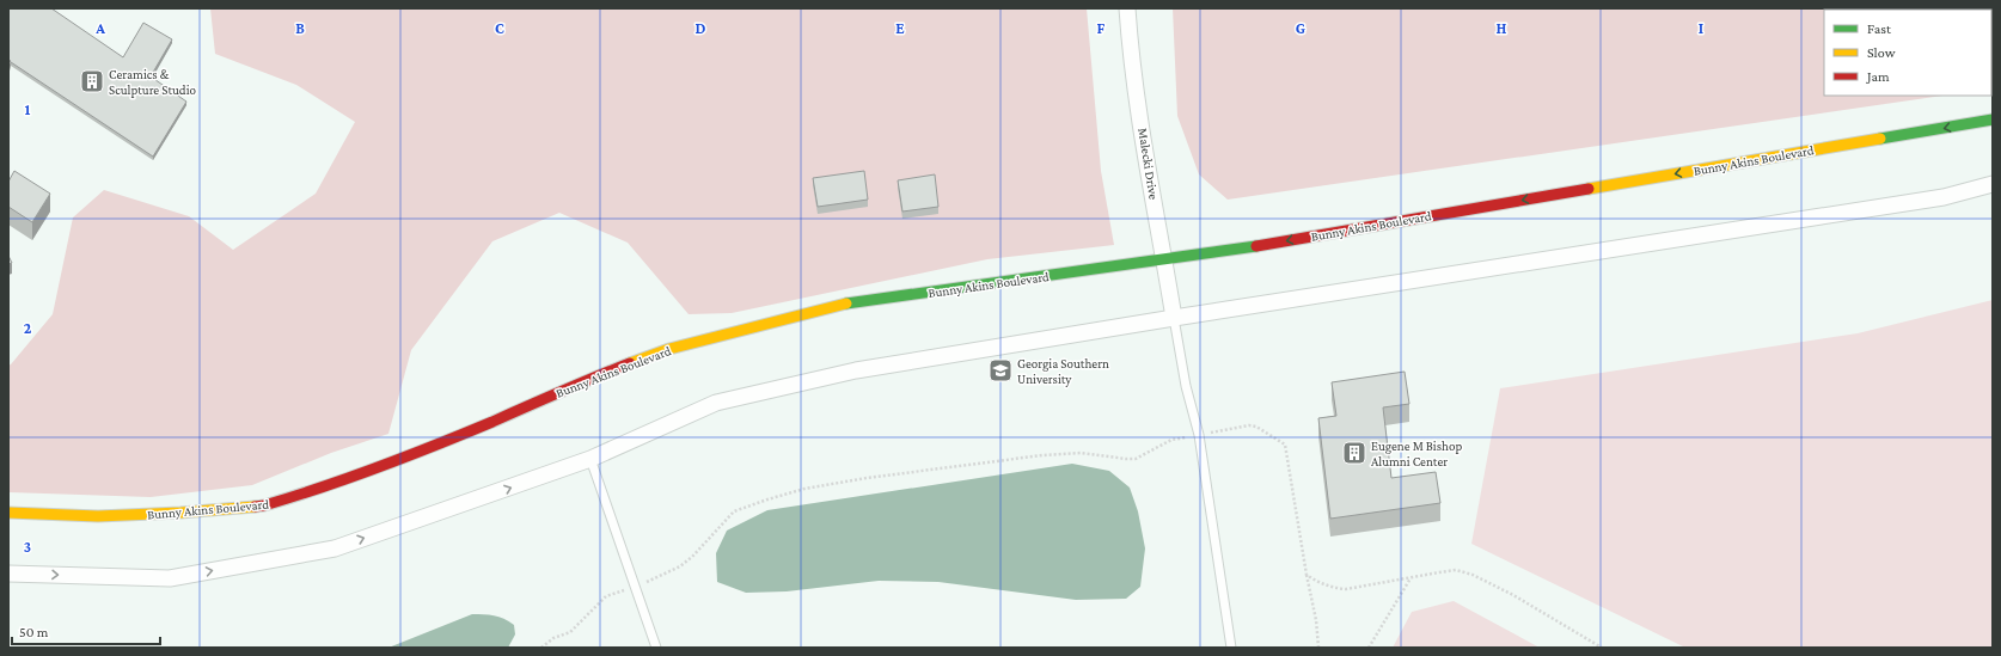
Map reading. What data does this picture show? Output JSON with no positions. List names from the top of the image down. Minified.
{"streets":{"street":["Bunny Akins Boulevard","Malecki Drive"]},"crossings":[["Bunny Akins Boulevard","Malecki Drive"]],"places":{"building":["Ceramics & Sculpture Studio","Eugene M Bishop Alumni Center"],"school or university":["Georgia Southern University"]},"legend":["Fast","Slow","Jam"],"scale_bar":"50 m","grid":{"columns":["A","B","C","D","E","F","G","H","I"],"rows":["1","2","3"]}}
